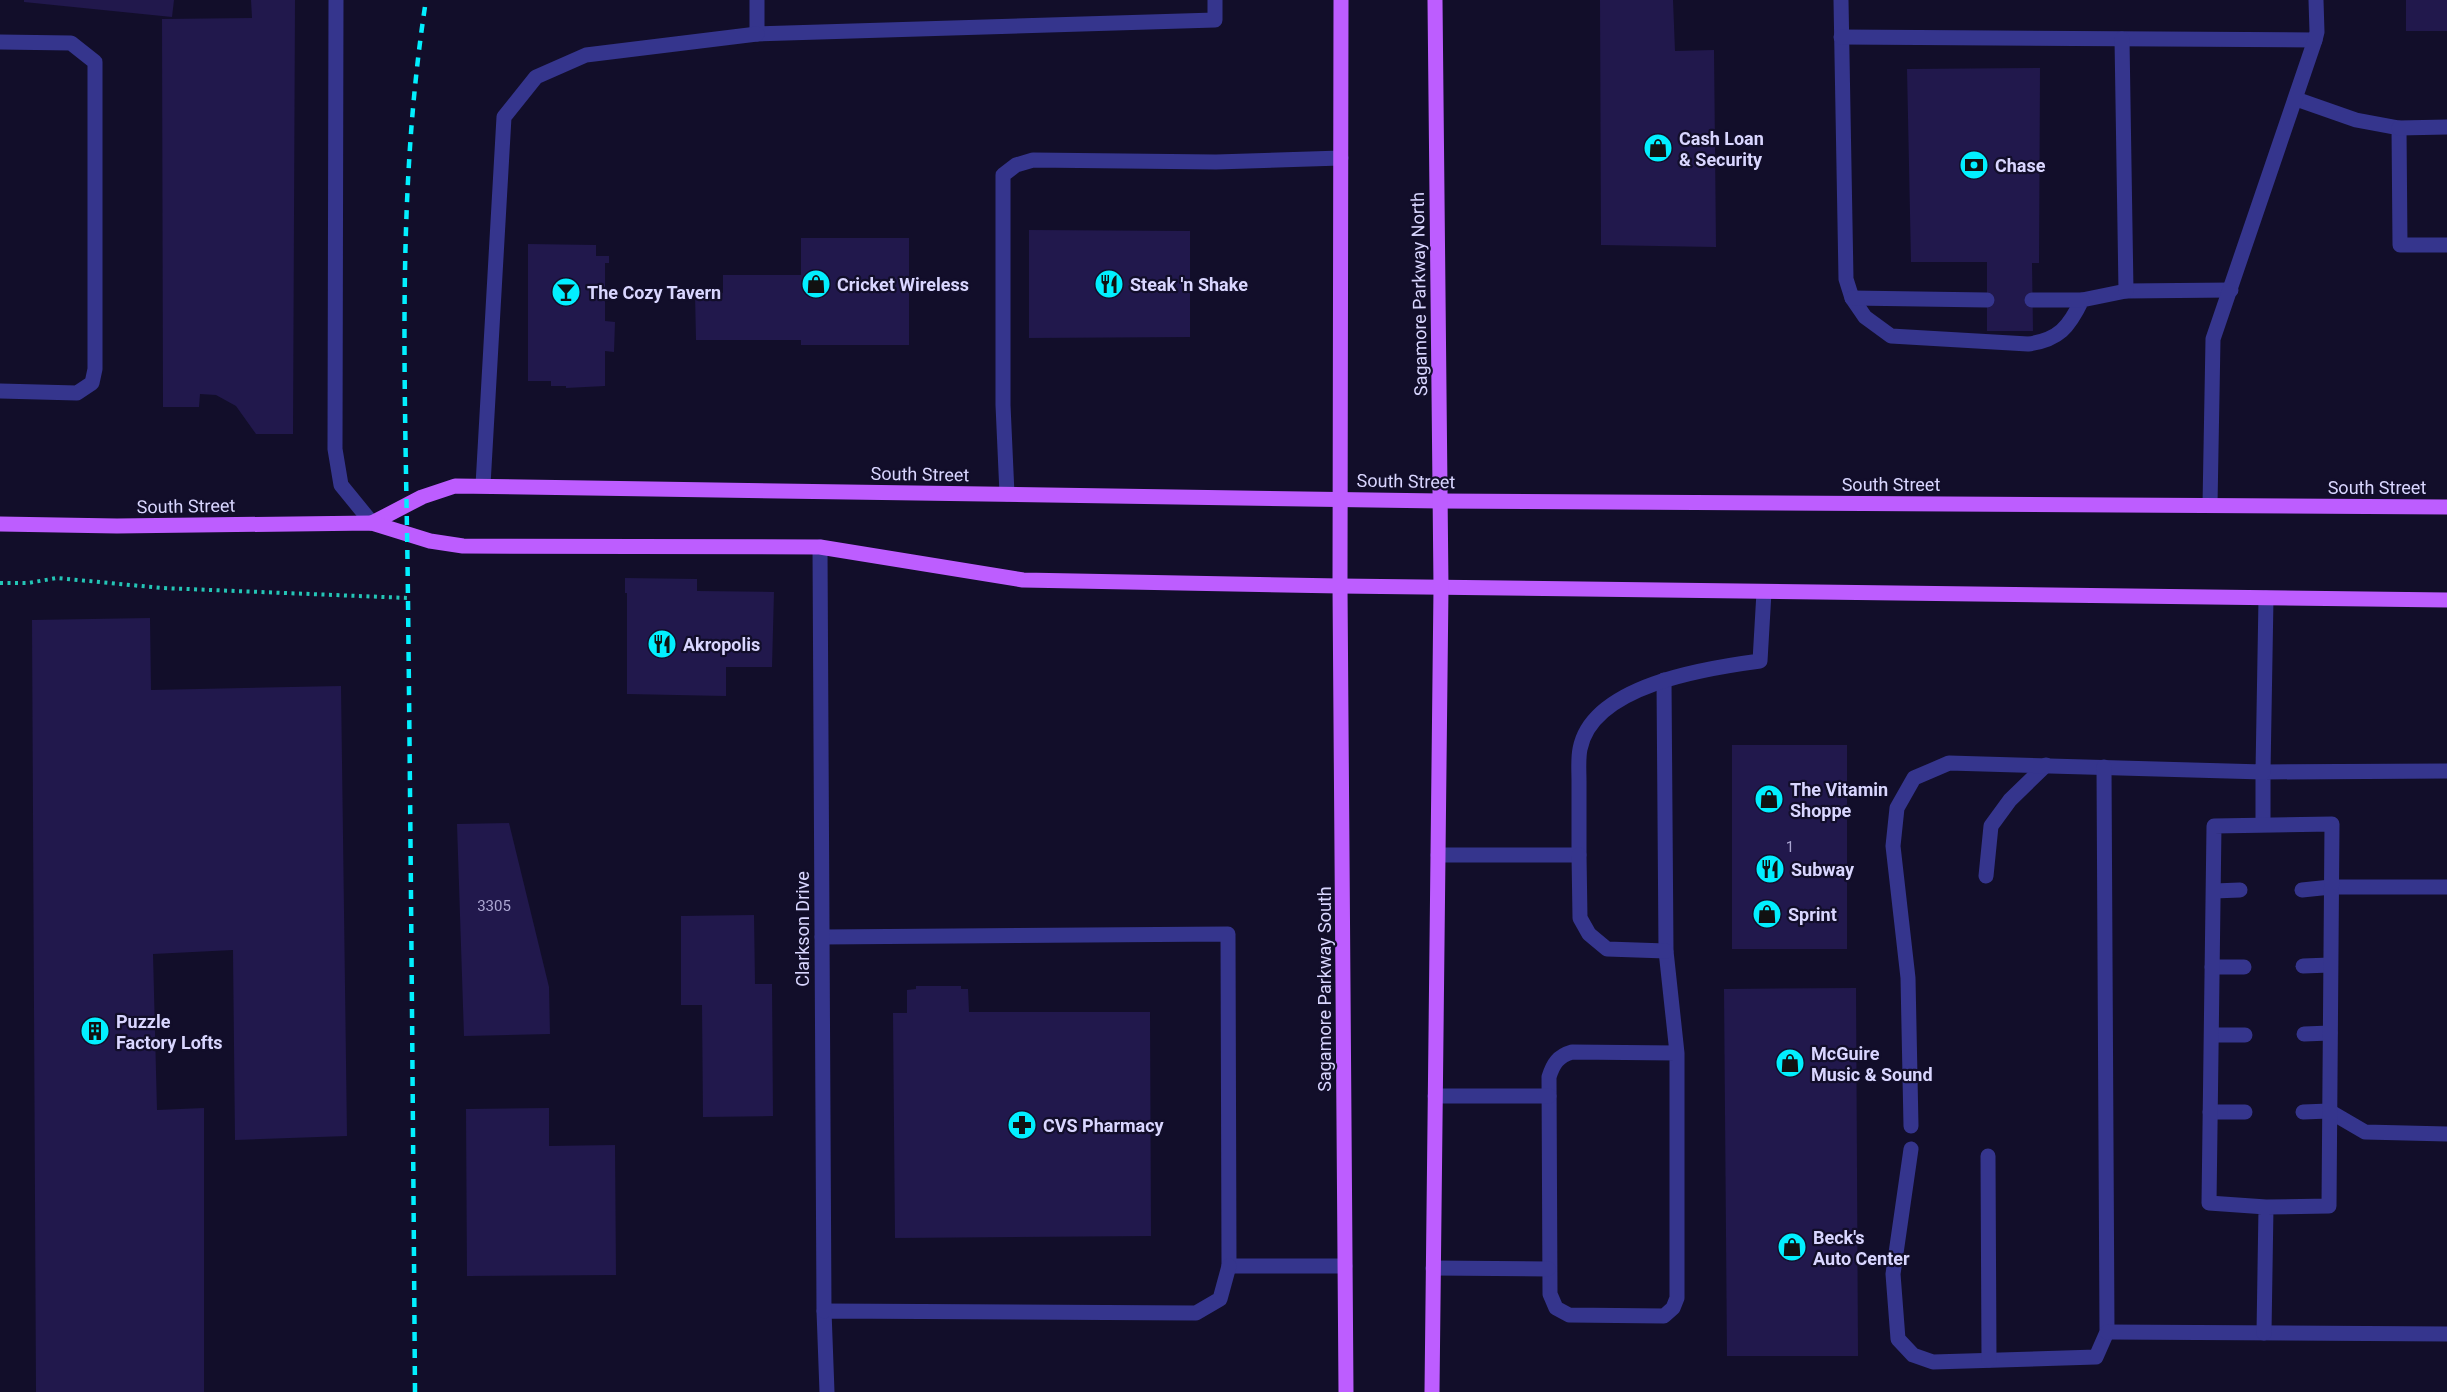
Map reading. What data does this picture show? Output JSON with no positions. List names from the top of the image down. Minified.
{"streets":{"main road":["Sagamore Parkway North","South Street","Sagamore Parkway South"],"street":["Clarkson Drive"]},"crossings":[["Sagamore Parkway North","South Street"],["South Street","Clarkson Drive"],["South Street","Sagamore Parkway South"]],"places":{"shop":["Cash Loan & Security","Cricket Wireless","The Vitamin Shoppe","Sprint","McGuire Music & Sound","Beck's Auto Center"],"bank":["Chase"],"restaurant":["Steak 'n Shake","Akropolis","Subway"],"bar":["The Cozy Tavern"],"building":["Puzzle Factory Lofts"],"pharmacy":["CVS Pharmacy"]},"house_numbers":["1","3305"]}
